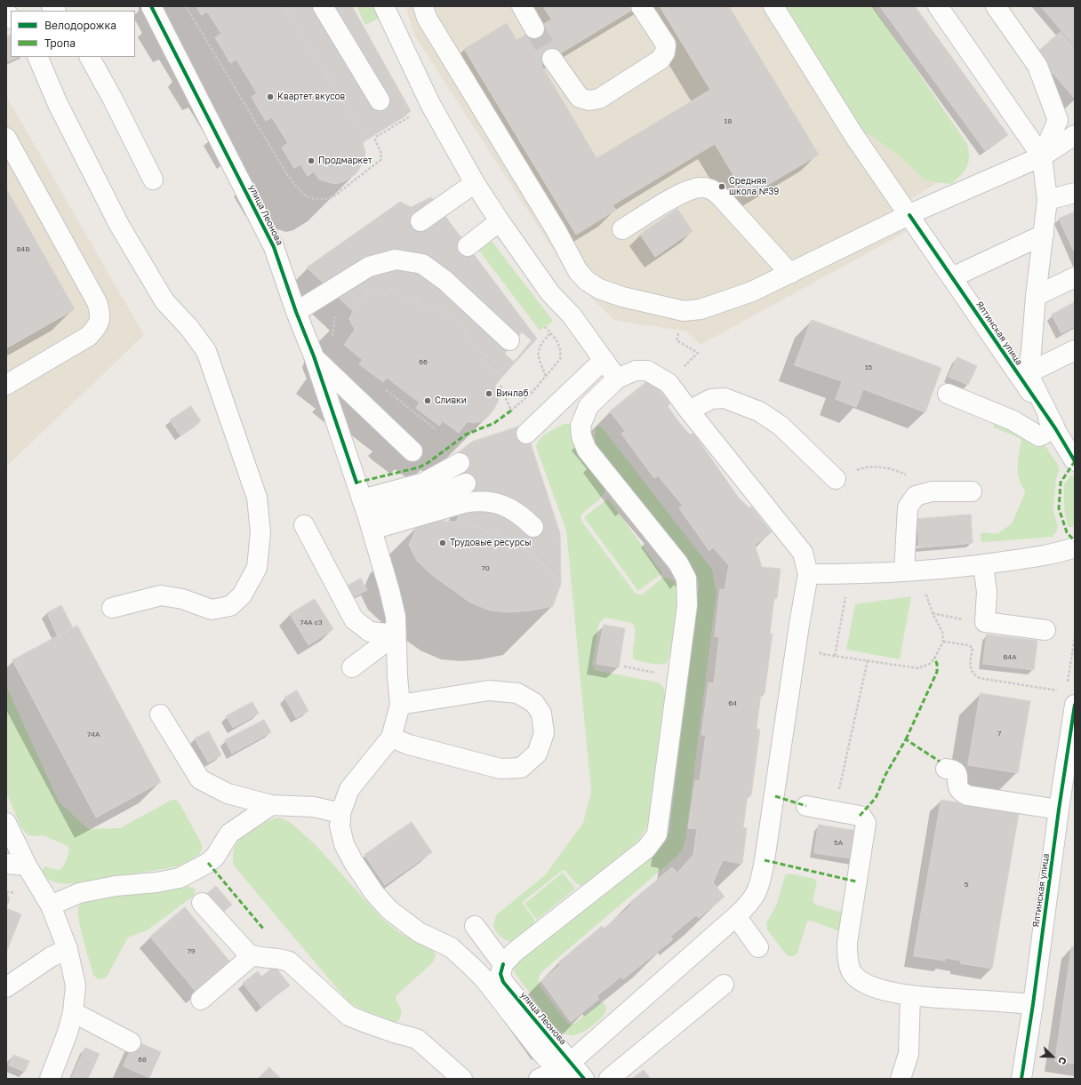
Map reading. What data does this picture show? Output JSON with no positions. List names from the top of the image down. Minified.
{"streets":{"street":["улица Леонова","Ялтинская улица"]},"places":["Квартет вкусов","Продмаркет","Средняя школа №39","Винлаб","Сливки","Трудовые ресурсы"],"house_numbers":["18","84В","66","15","70","74А с3","64А","64","7","74А","5А","5","79","68"],"legend":["Велодорожка","Тропа"],"north":"bottom right"}
